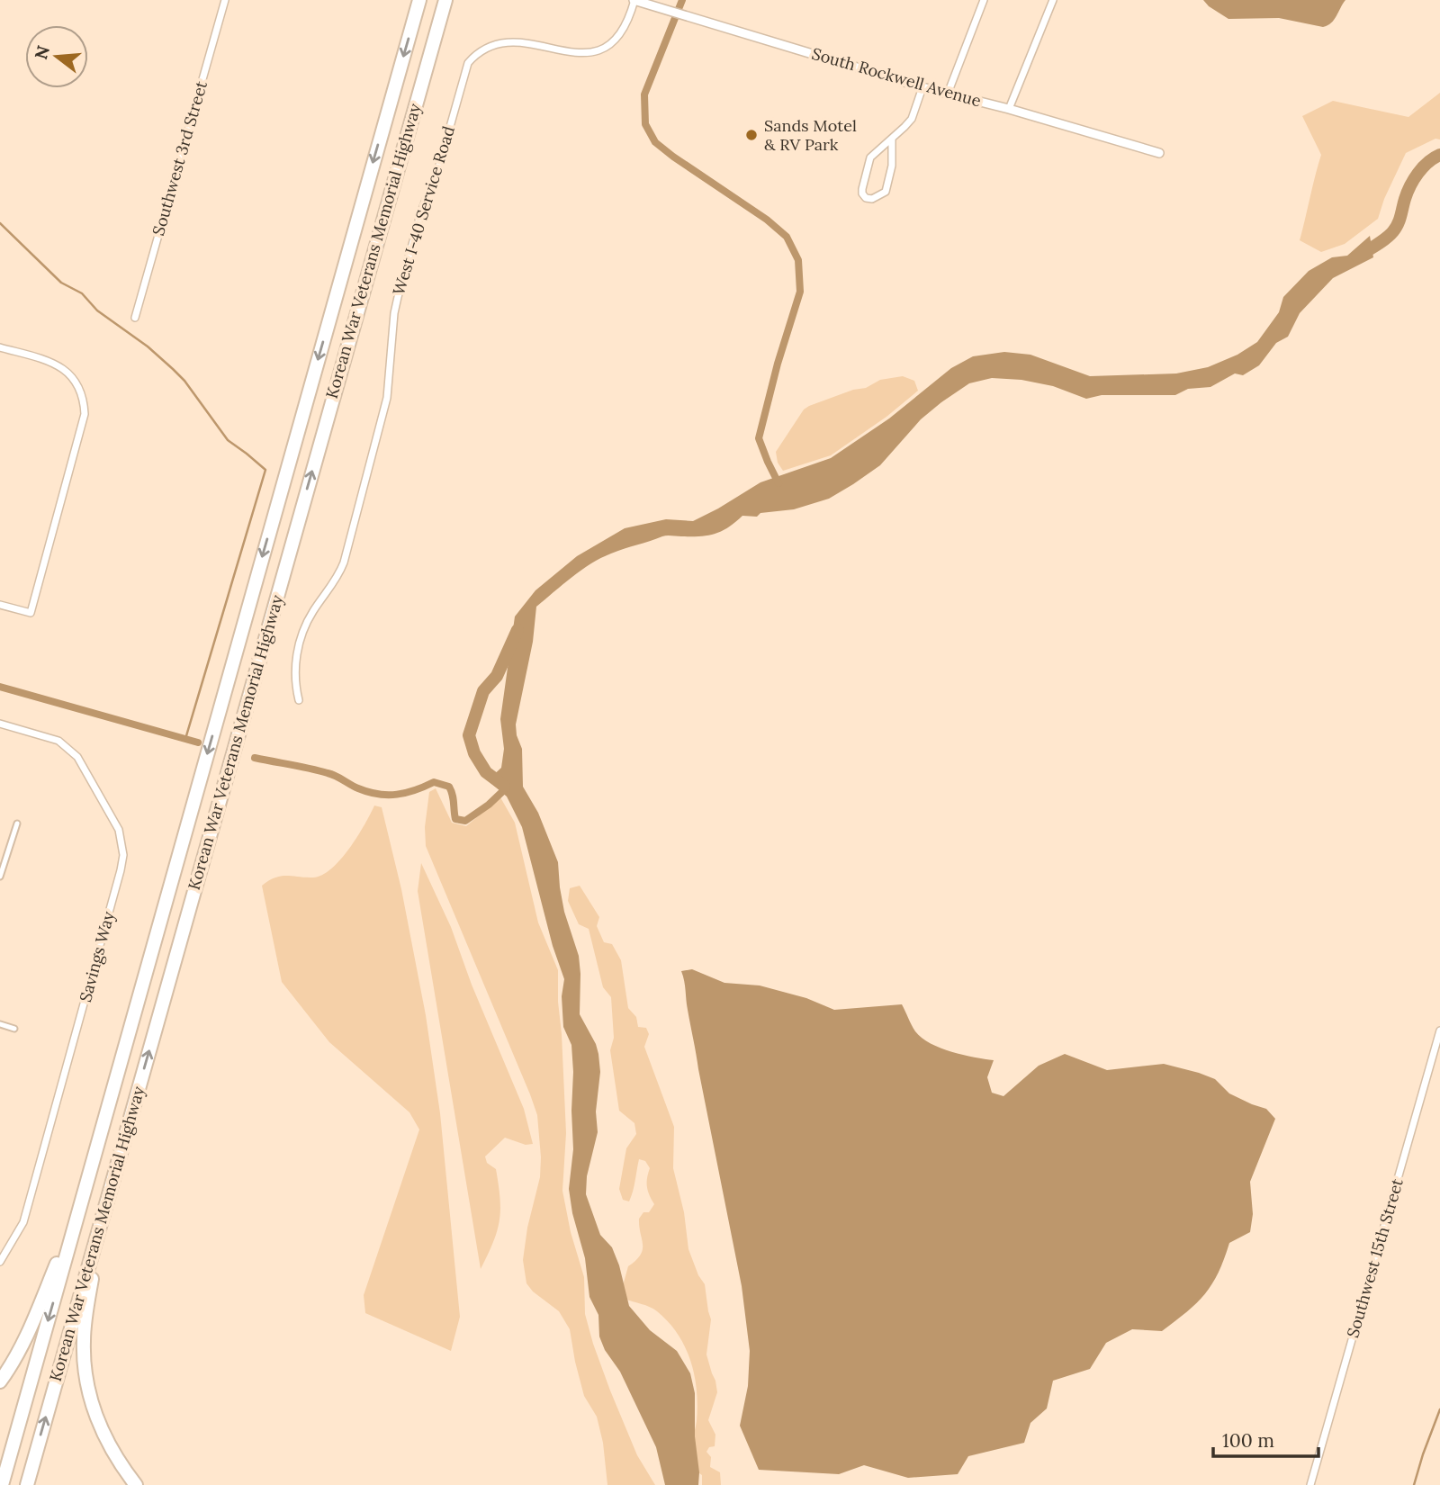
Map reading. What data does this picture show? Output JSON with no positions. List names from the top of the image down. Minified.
{"streets":{"highway":["Korean War Veterans Memorial Highway"],"street":["South Rockwell Avenue","Southwest 3rd Street","West I-40 Service Road","Savings Way","Southwest 15th Street"]},"places":["Sands Motel & RV Park"],"scale_bar":"100 m","north":"left"}
